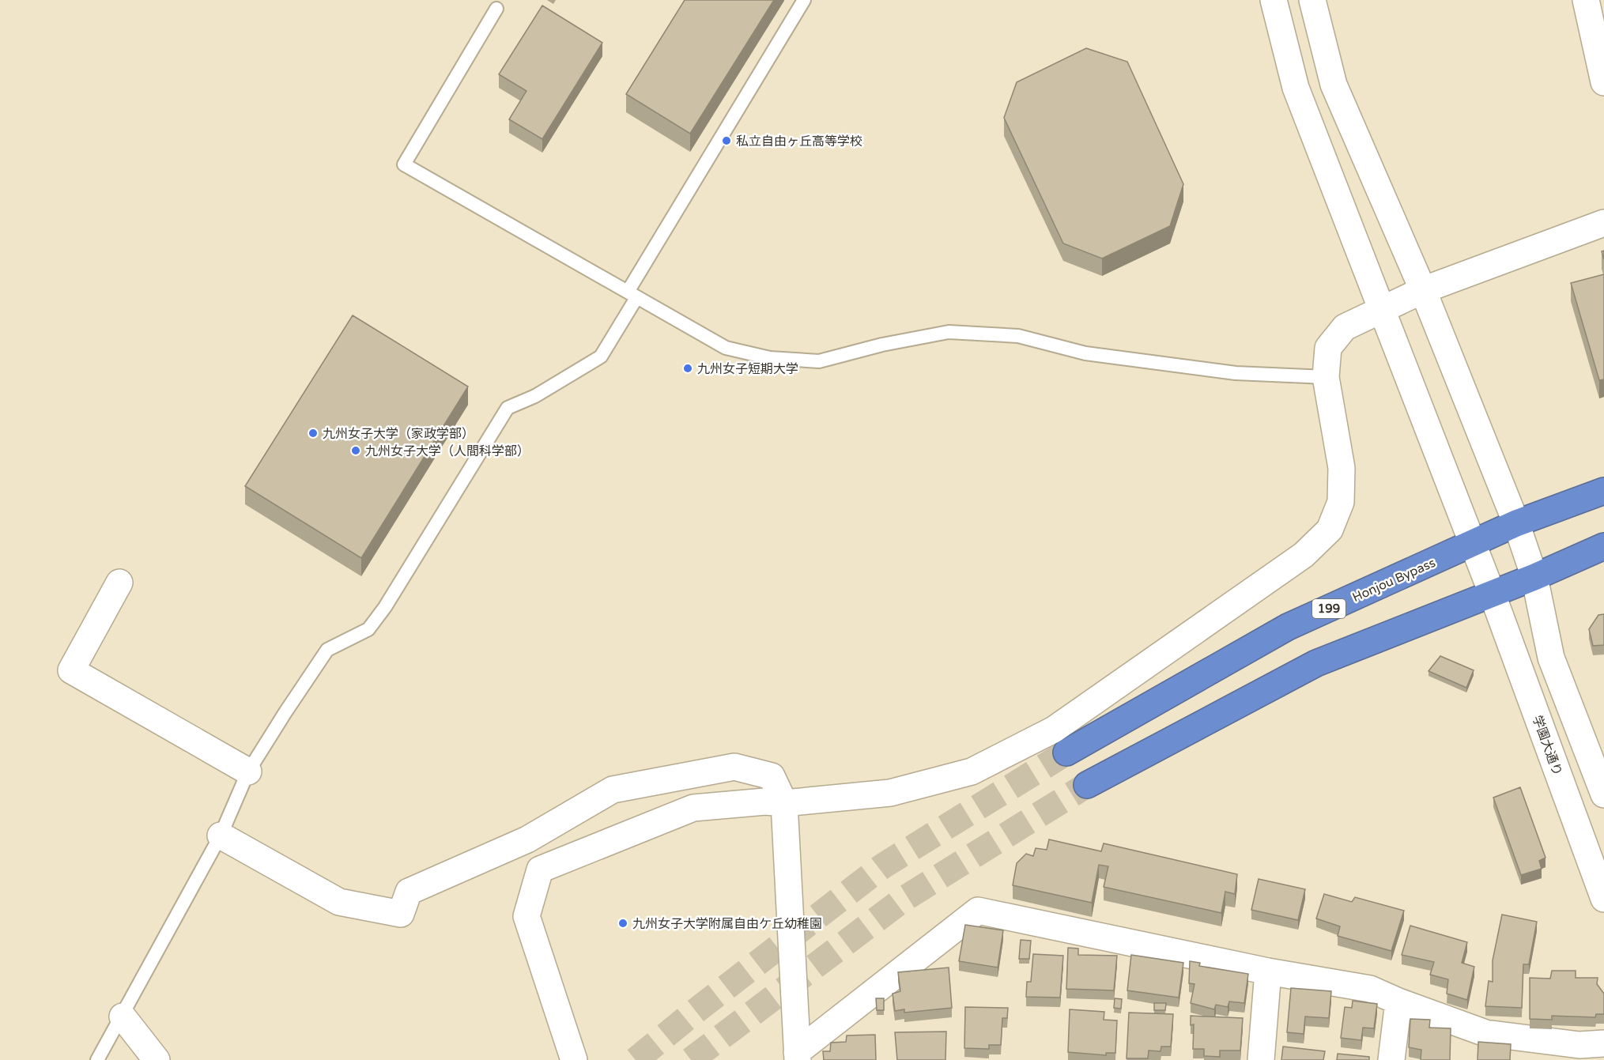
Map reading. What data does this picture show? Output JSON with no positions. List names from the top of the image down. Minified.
{"streets":{"highway":["Honjou Bypass","199"],"street":["学園大通り"]},"crossings":[["Honjou Bypass","学園大通り"]],"places":["私立自由ヶ丘高等学校","九州女子短期大学","九州女子大学（家政学部）","九州女子大学（人間科学部）","九州女子大学附属自由ケ丘幼稚園"]}
